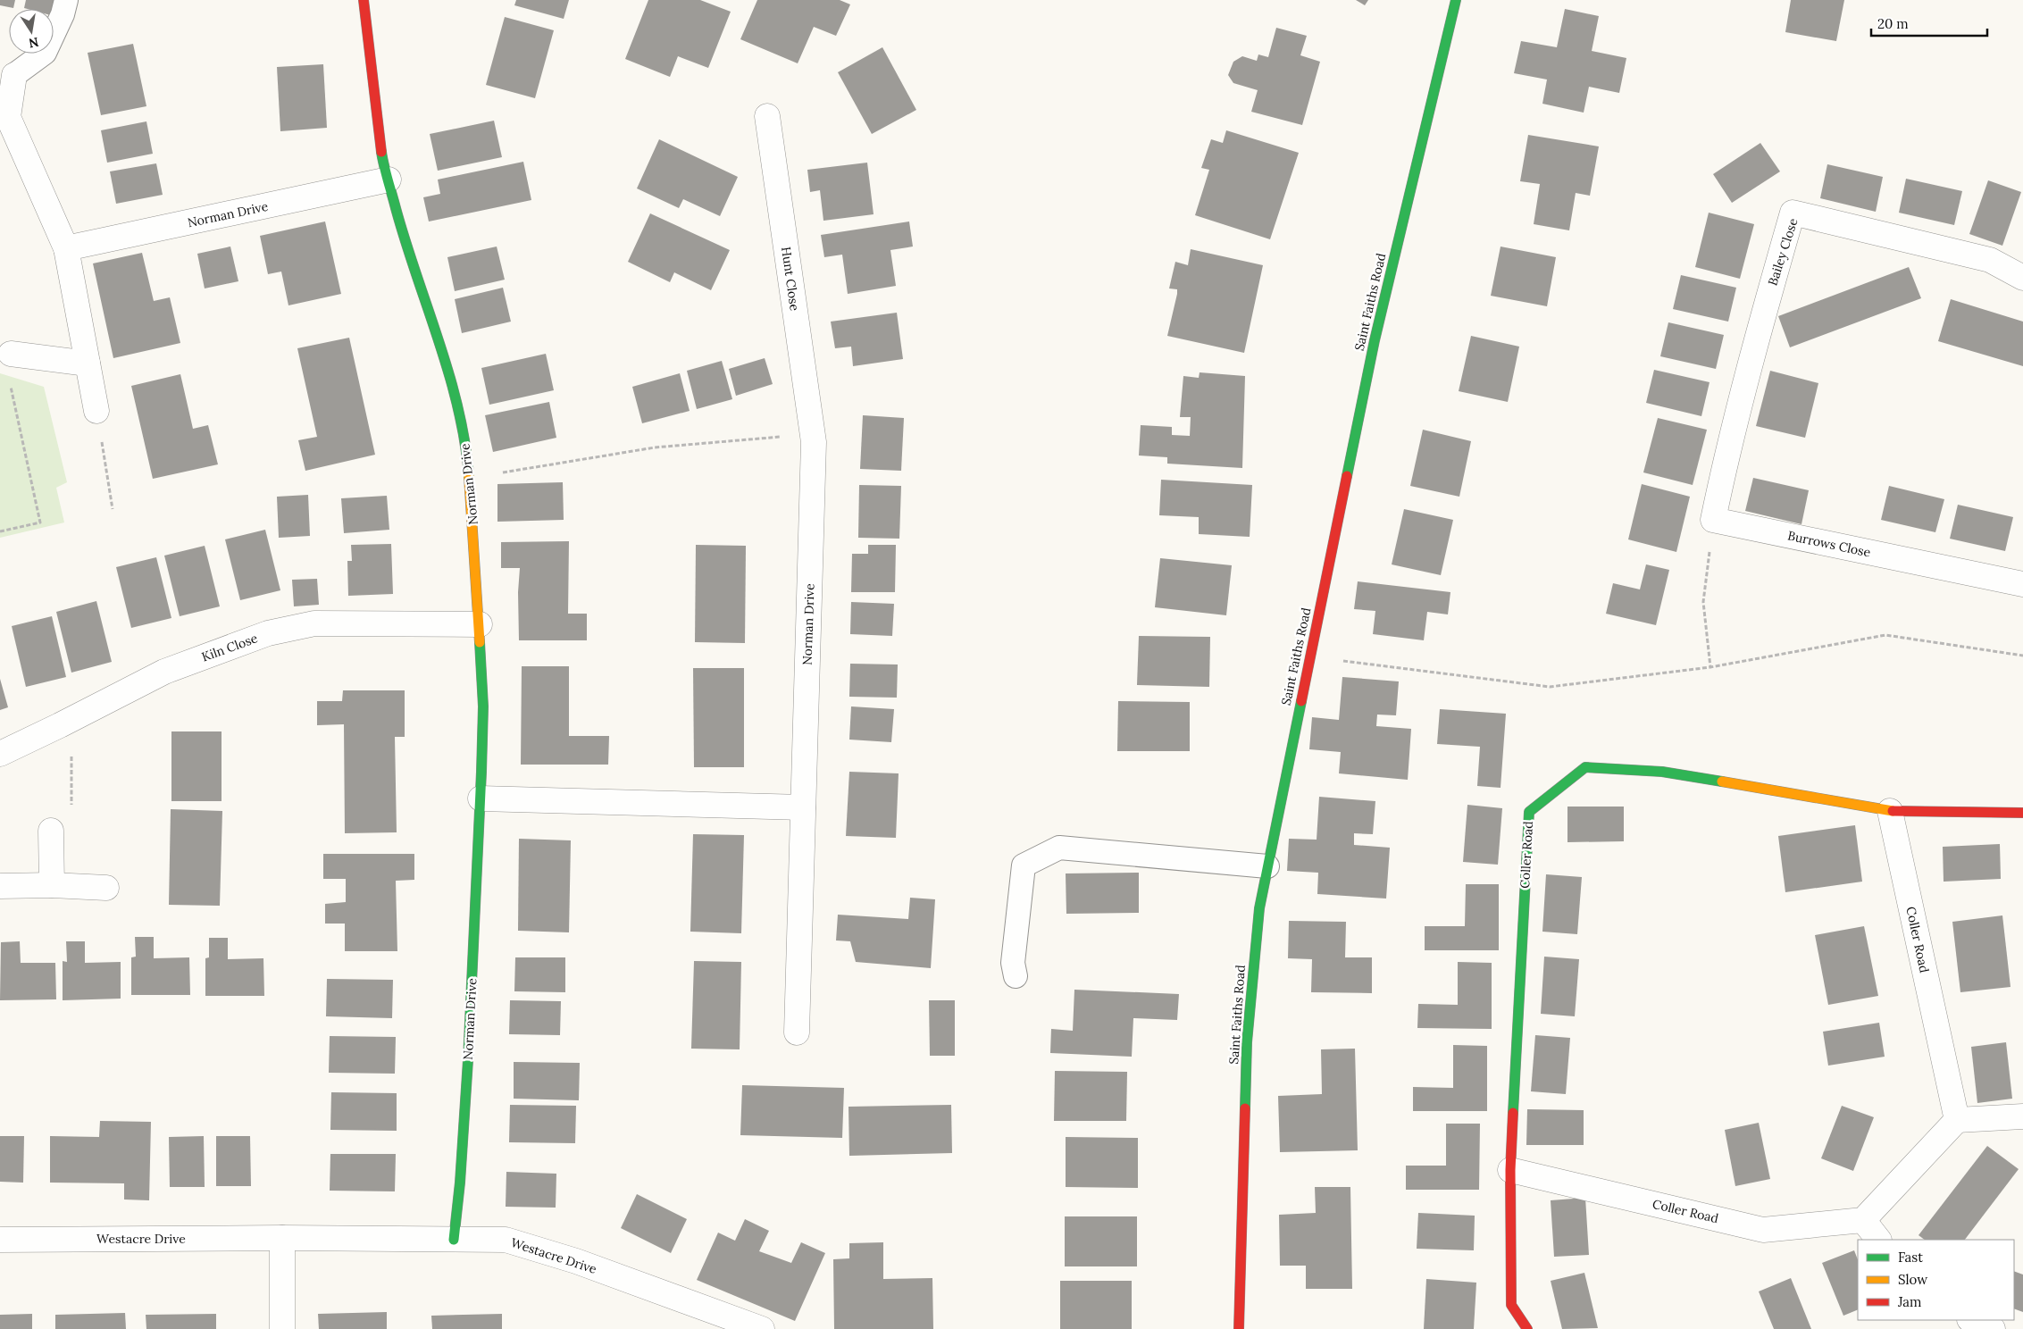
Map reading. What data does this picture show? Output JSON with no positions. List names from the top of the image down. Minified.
{"streets":{"street":["Norman Drive","Bailey Close","Hunt Close","Saint Faiths Road","Burrows Close","Kiln Close","Coller Road","Westacre Drive"]},"crossings":[["Norman Drive","Hunt Close"],["Norman Drive","Kiln Close"],["Norman Drive","Westacre Drive"],["Bailey Close","Burrows Close"]],"legend":["Fast","Slow","Jam"],"scale_bar":"20 m","north":"bottom"}
